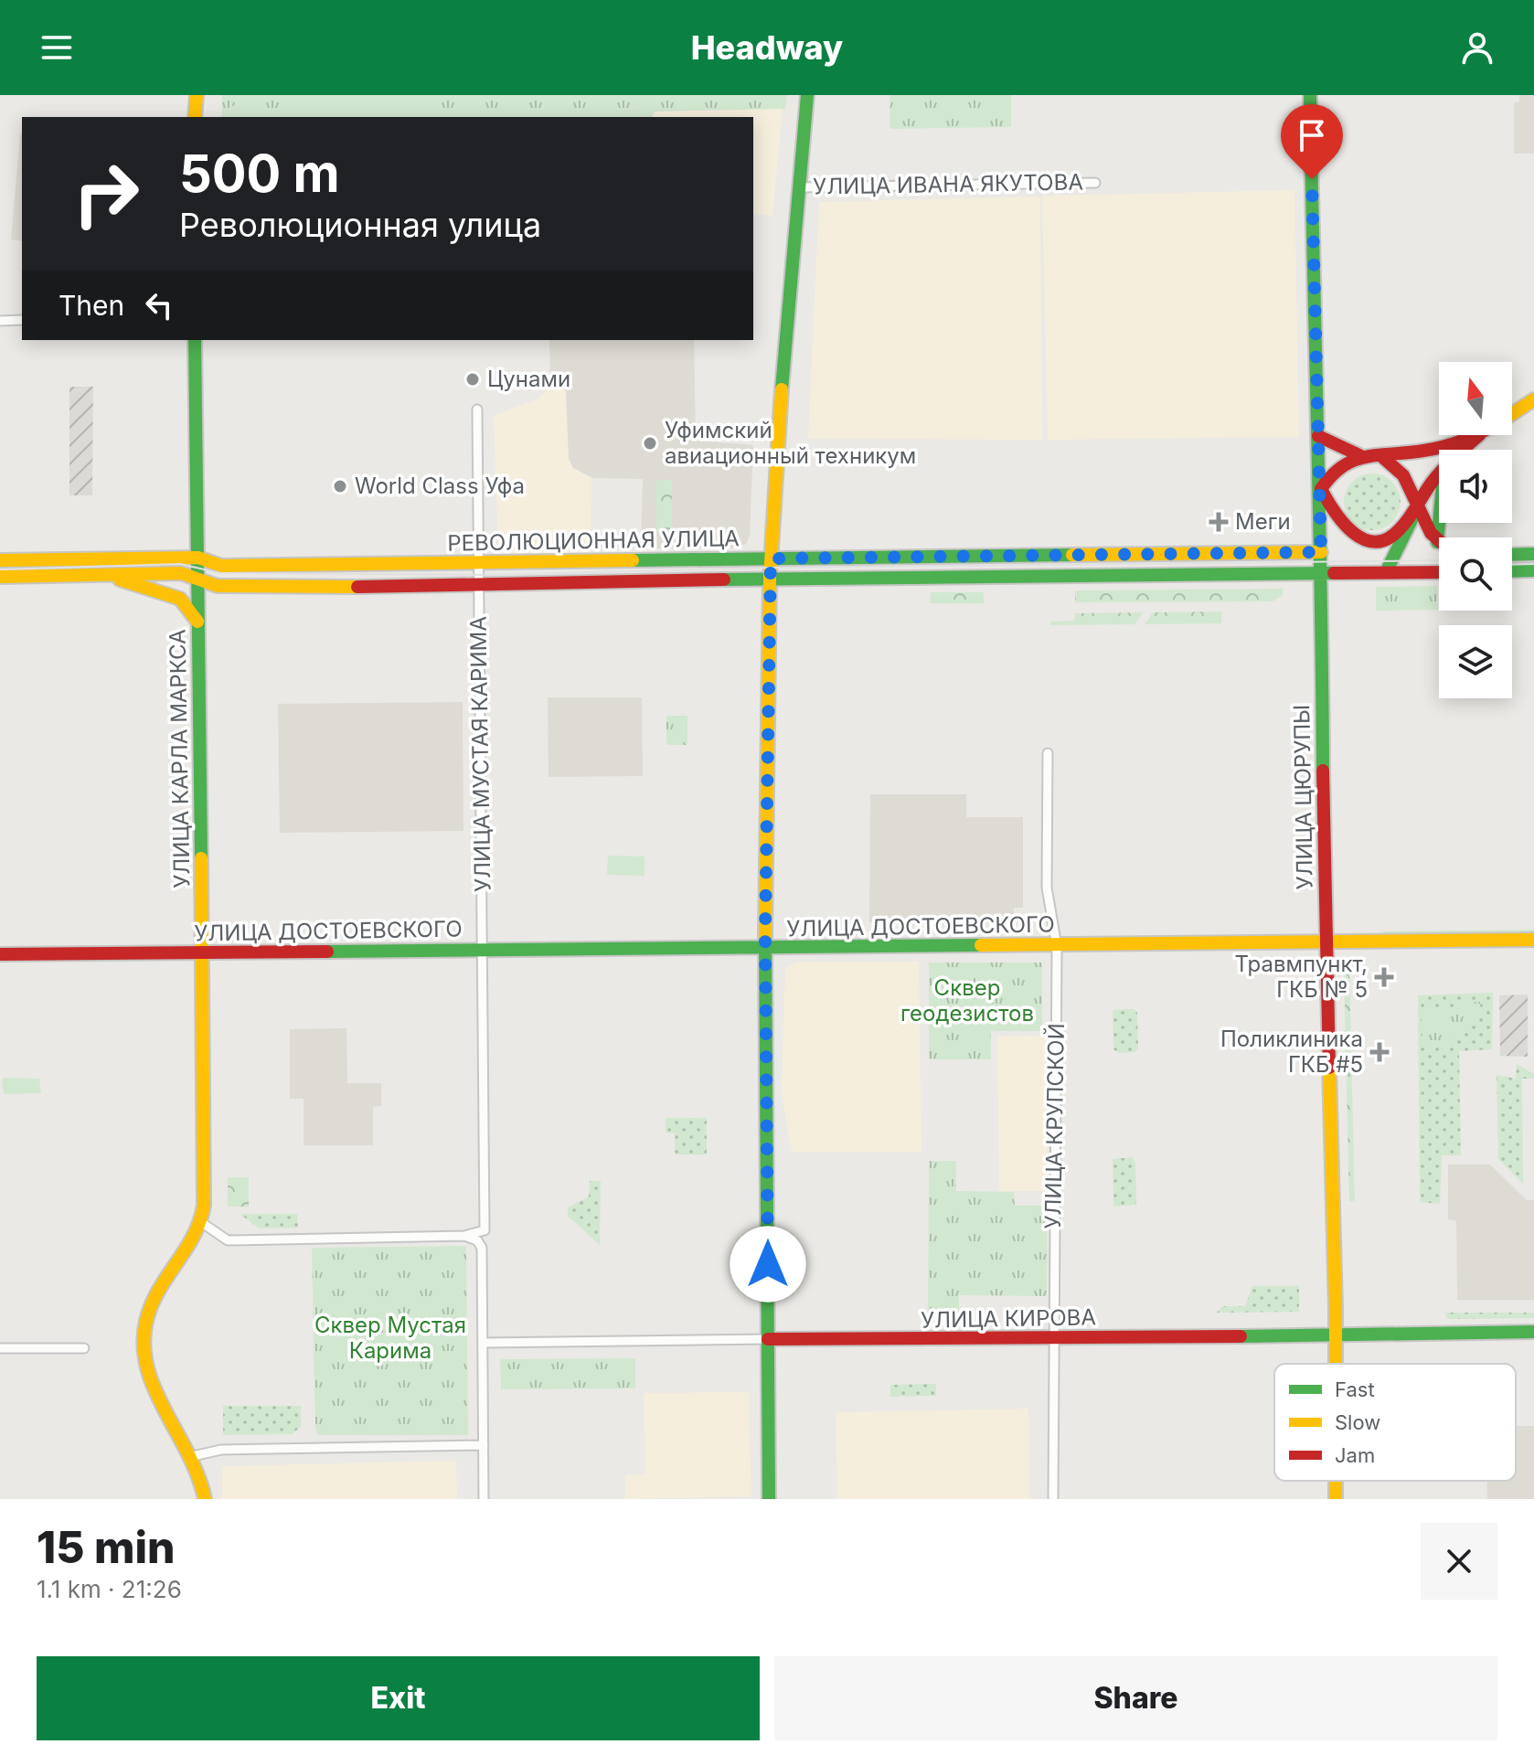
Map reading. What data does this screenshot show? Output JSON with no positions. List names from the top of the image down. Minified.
{"streets":{"main road":["РЕВОЛЮЦИОННАЯ УЛИЦА","УЛИЦА КАРЛА МАРКСА","УЛИЦА ЦЮРУПЫ","УЛИЦА ДОСТОЕВСКОГО","УЛИЦА КИРОВА"],"street":["УЛИЦА ИВАНА ЯКУТОВА","УЛИЦА МУСТАЯ КАРИМА","УЛИЦА КРУПСКОЙ"]},"crossings":[["РЕВОЛЮЦИОННАЯ УЛИЦА","УЛИЦА МУСТАЯ КАРИМА"],["РЕВОЛЮЦИОННАЯ УЛИЦА","УЛИЦА КАРЛА МАРКСА"],["РЕВОЛЮЦИОННАЯ УЛИЦА","УЛИЦА ЦЮРУПЫ"],["УЛИЦА МУСТАЯ КАРИМА","УЛИЦА ДОСТОЕВСКОГО"],["УЛИЦА КАРЛА МАРКСА","УЛИЦА ДОСТОЕВСКОГО"],["УЛИЦА ЦЮРУПЫ","УЛИЦА ДОСТОЕВСКОГО"],["УЛИЦА ЦЮРУПЫ","УЛИЦА КИРОВА"],["УЛИЦА ДОСТОЕВСКОГО","УЛИЦА КРУПСКОЙ"],["УЛИЦА КРУПСКОЙ","УЛИЦА КИРОВА"]],"parks":["Сквер геодезистов","Сквер Мустая Карима"],"places":{"other":["Цунами","Уфимский авиационный техникум","World Class Уфа"],"health":["Меги","Травмпункт, ГКБ № 5","Поликлиника ГКБ #5"]},"legend":["Fast","Slow","Jam"],"north":"top","page":{"header":"Headway","turn":["500 m","Революционная улица"],"then":"Then","heading":["15 min","1.1 km · 21:26"],"buttons":["Exit","Share"]}}
